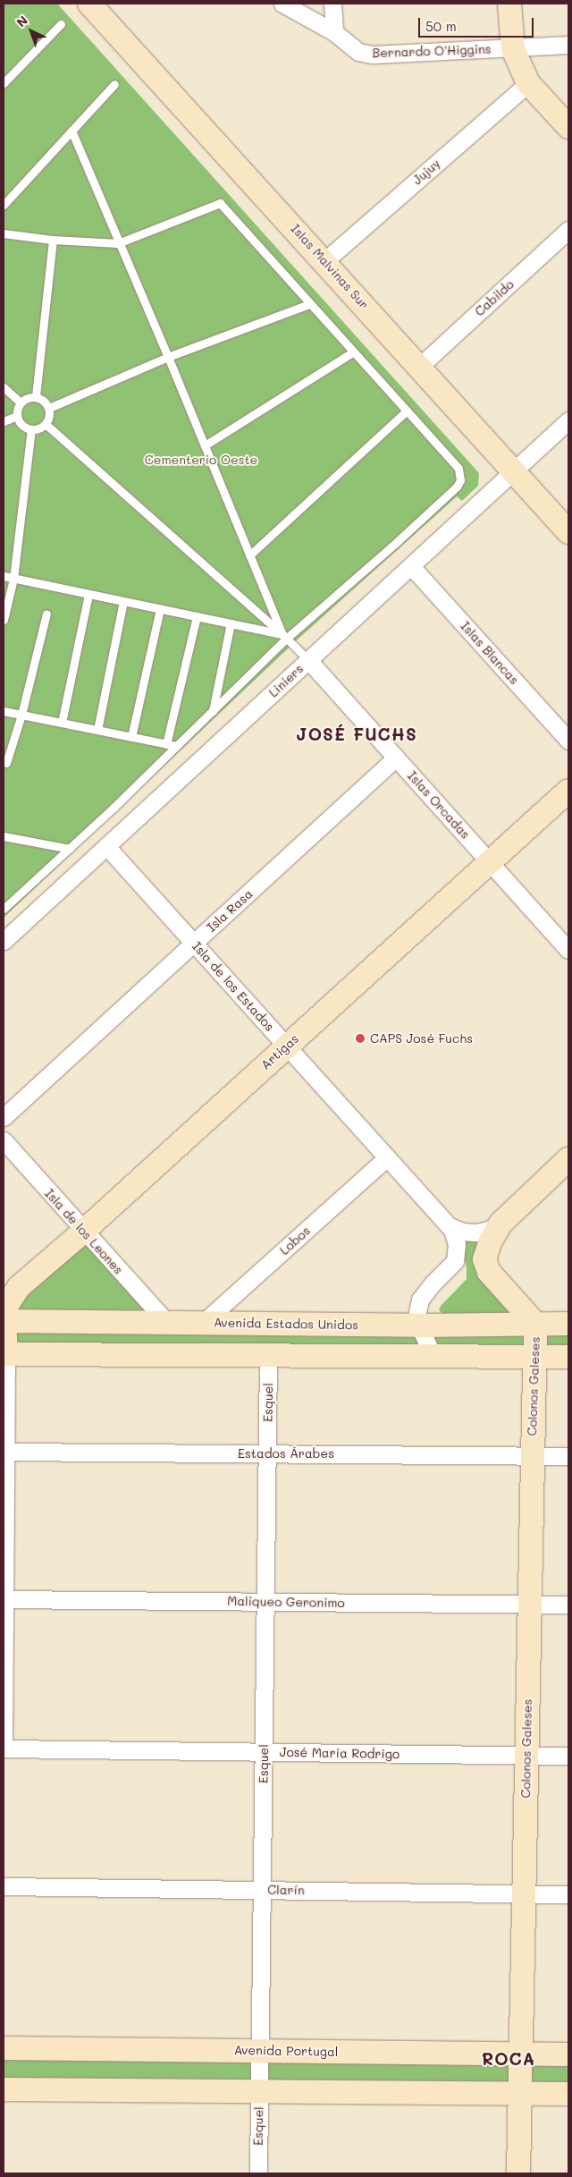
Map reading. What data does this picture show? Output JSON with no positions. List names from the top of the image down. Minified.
{"streets":{"street":["Bernardo O'Higgins","Jujuy","Islas Malvinas Sur","Cabildo","Islas Blancas","Liniers","Islas Orcadas","Isla Rasa","Isla de los Estados","Artigas","Isla de los Leones","Lobos","Avenida Estados Unidos","Colonos Galeses","Esquel","Estados Árabes","Maliqueo Geronimo","José María Rodrigo","Clarín","Avenida Portugal"]},"crossings":[["Jujuy","Islas Malvinas Sur"],["Islas Malvinas Sur","Cabildo"],["Islas Malvinas Sur","Liniers"],["Islas Blancas","Liniers"],["Liniers","Islas Orcadas"],["Liniers","Isla de los Estados"],["Islas Orcadas","Isla Rasa"],["Islas Orcadas","Artigas"],["Isla Rasa","Isla de los Estados"],["Isla de los Estados","Artigas"],["Isla de los Estados","Lobos"],["Isla de los Estados","Avenida Estados Unidos"],["Artigas","Isla de los Leones"],["Artigas","Avenida Estados Unidos"],["Isla de los Leones","Avenida Estados Unidos"],["Lobos","Avenida Estados Unidos"],["Avenida Estados Unidos","Colonos Galeses"],["Colonos Galeses","Estados Árabes"],["Colonos Galeses","Maliqueo Geronimo"],["Colonos Galeses","José María Rodrigo"],["Colonos Galeses","Clarín"],["Colonos Galeses","Avenida Portugal"],["Esquel","Estados Árabes"],["Esquel","Maliqueo Geronimo"],["Esquel","José María Rodrigo"],["Esquel","Clarín"],["Esquel","Avenida Portugal"]],"districts":["JOSÉ FUCHS","ROCA"],"parks":["Cementerio Oeste"],"places":["CAPS José Fuchs"],"scale_bar":"50 m","north":"top left"}
